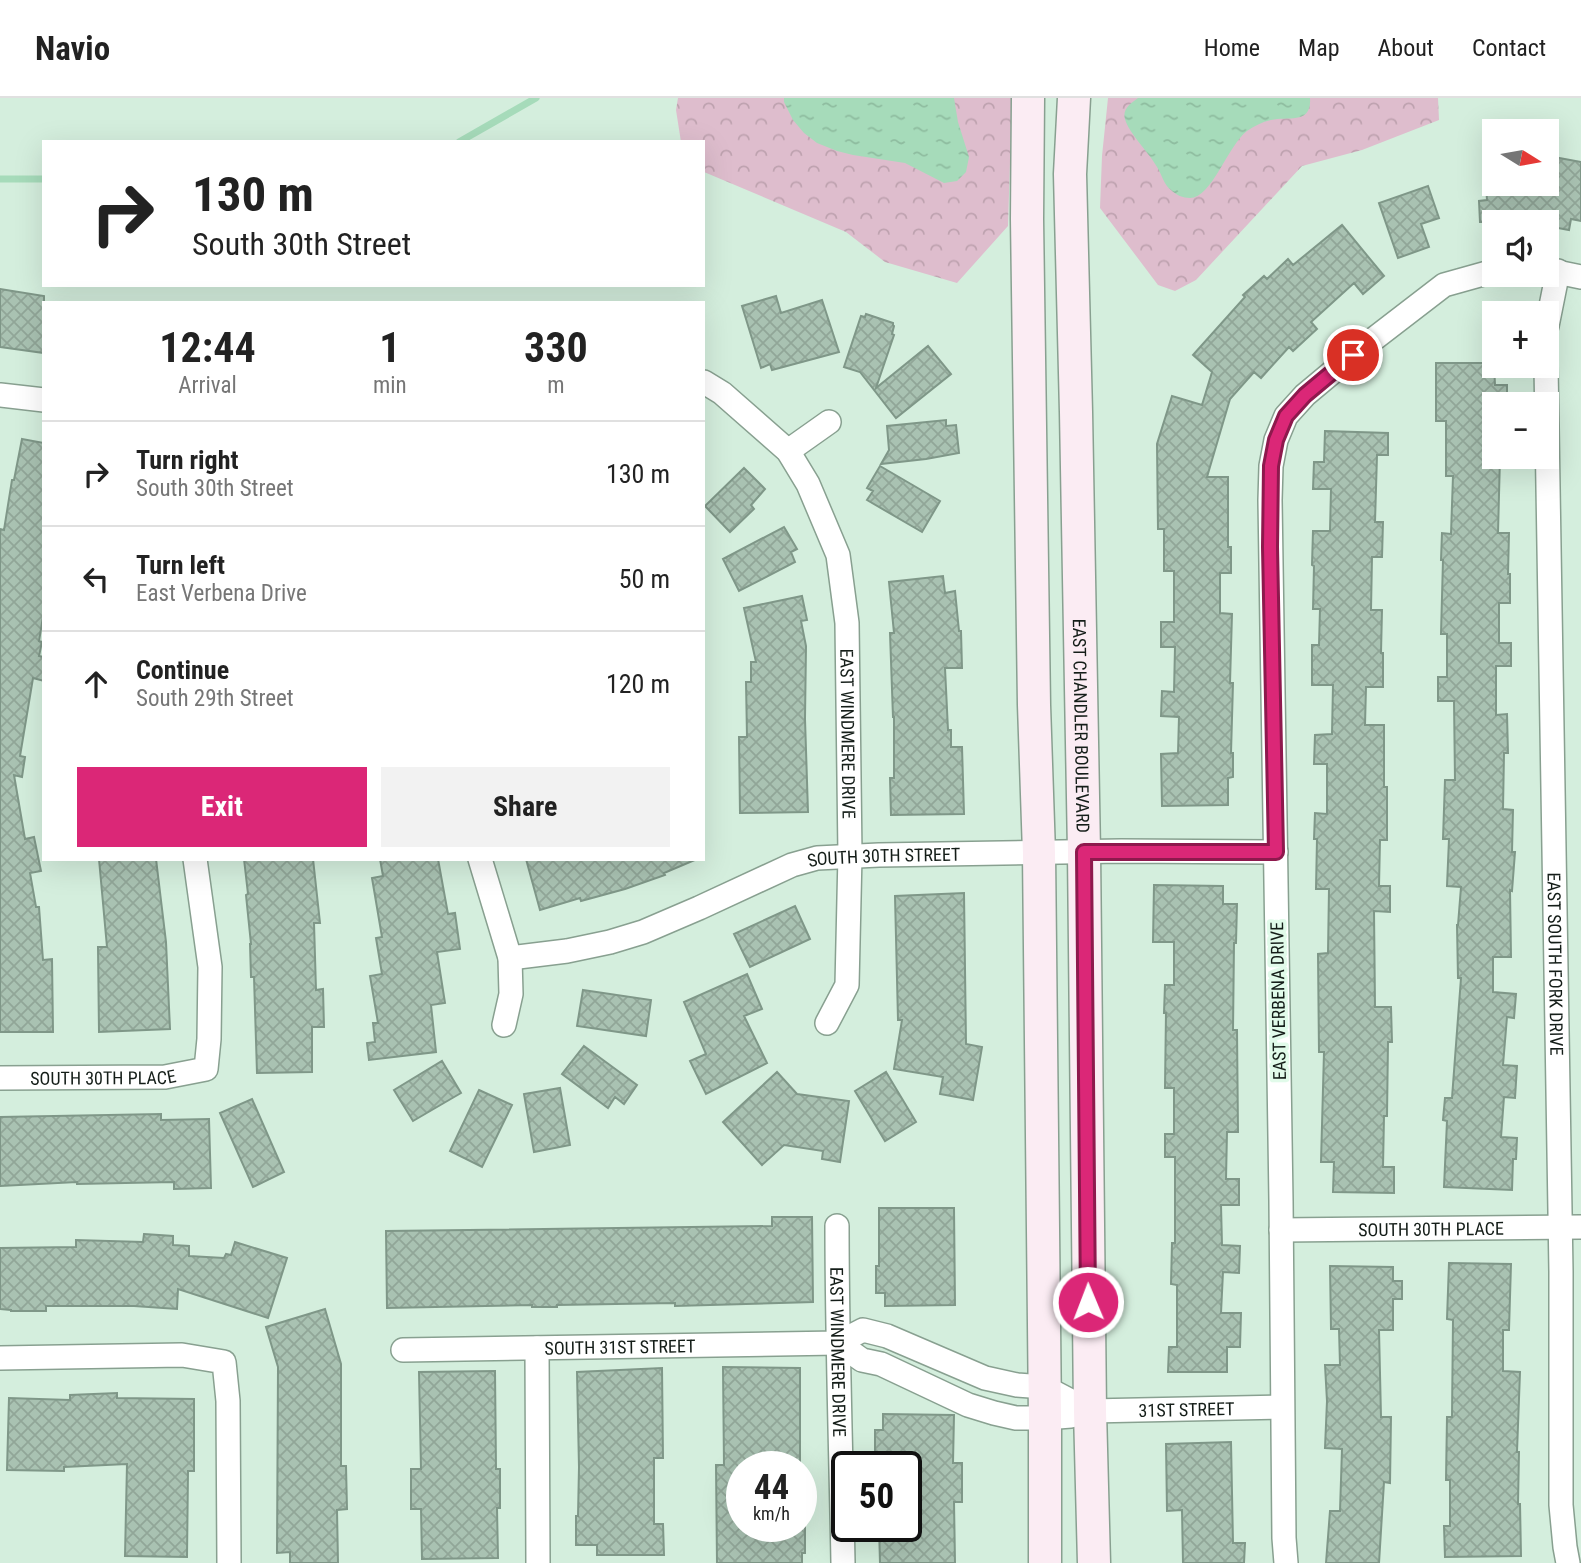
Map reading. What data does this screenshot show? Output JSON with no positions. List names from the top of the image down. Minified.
{"streets":{"main road":["EAST CHANDLER BOULEVARD"],"street":["EAST WINDMERE DRIVE","SOUTH 30TH STREET","EAST SOUTH FORK DRIVE","EAST VERBENA DRIVE","SOUTH 30TH PLACE","SOUTH 31ST STREET","31ST STREET"]},"crossings":[["EAST CHANDLER BOULEVARD","SOUTH 30TH STREET"],["EAST CHANDLER BOULEVARD","SOUTH 31ST STREET"],["EAST CHANDLER BOULEVARD","31ST STREET"],["EAST WINDMERE DRIVE","SOUTH 30TH STREET"],["EAST WINDMERE DRIVE","SOUTH 31ST STREET"],["SOUTH 30TH STREET","EAST VERBENA DRIVE"],["EAST SOUTH FORK DRIVE","SOUTH 30TH PLACE"],["EAST VERBENA DRIVE","SOUTH 30TH PLACE"],["EAST VERBENA DRIVE","31ST STREET"],["SOUTH 31ST STREET","31ST STREET"]],"north":"right","page":{"header":"Navio","nav":["Home","Map","About","Contact"],"map_buttons":["+","−"],"turn":["130 m","South 30th Street"],"eta":["12:44","Arrival","1","min","330","m"],"list":[{"name":"Turn right","note":"South 30th Street","value":"130 m"},{"name":"Turn left","note":"East Verbena Drive","value":"50 m"},{"name":"Continue","note":"South 29th Street","value":"120 m"}],"buttons":["Exit","Share"],"speed":"44 km/h","limit":"50"}}
